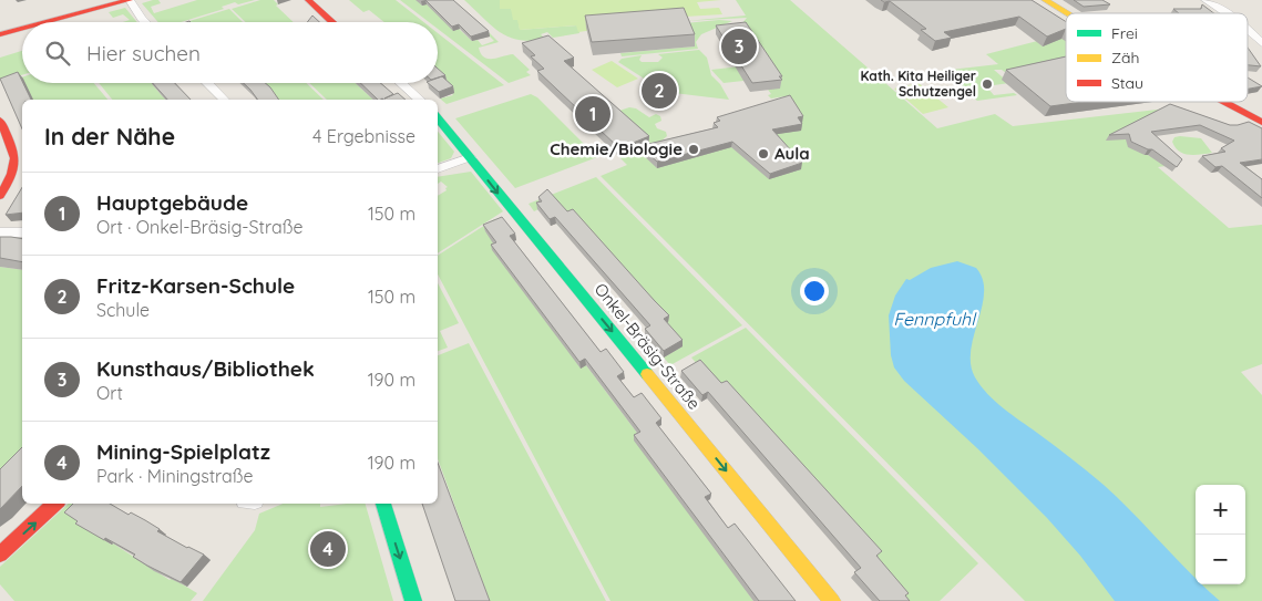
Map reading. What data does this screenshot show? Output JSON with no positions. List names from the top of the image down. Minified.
{"streets":{"street":["Onkel-Bräsig-Straße"]},"one_way":["Onkel-Bräsig-Straße"],"water":["Fennpfuhl"],"places":["Kath. Kita Heiliger Schutzengel","Chemie/Biologie","Aula"],"legend":["Frei","Zäh","Stau"],"page":{"search":"Hier suchen","pins":["3","2","1","4"],"heading":["In der Nähe","4 Ergebnisse"],"list":[{"mark":"1","name":"Hauptgebäude","note":"Ort · Onkel-Bräsig-Straße","value":"150 m"},{"mark":"2","name":"Fritz-Karsen-Schule","note":"Schule","value":"150 m"},{"mark":"3","name":"Kunsthaus/Bibliothek","note":"Ort","value":"190 m"},{"mark":"4","name":"Mining-Spielplatz","note":"Park · Miningstraße","value":"190 m"}],"map_buttons":["+","−"]}}
